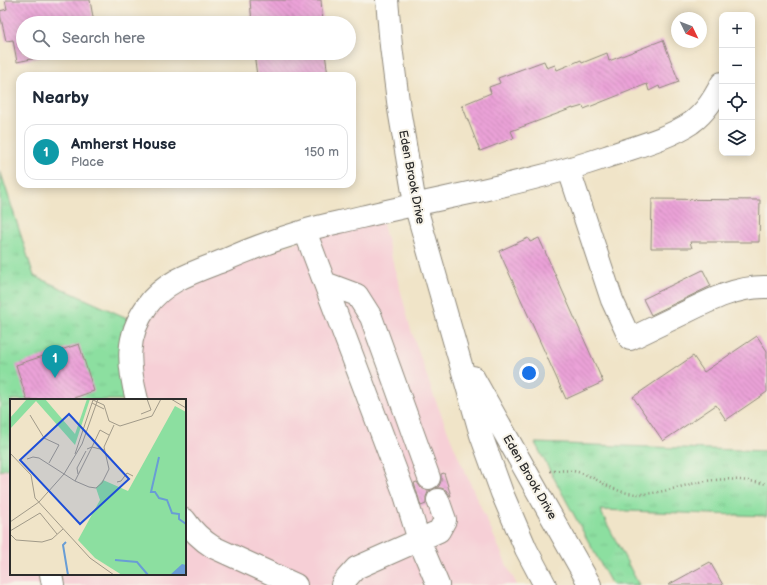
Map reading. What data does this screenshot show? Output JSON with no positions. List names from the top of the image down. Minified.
{"streets":{"street":["Eden Brook Drive"]},"north":"bottom right","page":{"map_buttons":["+","−"],"search":"Search here","heading":"Nearby","list":[{"mark":"1","name":"Amherst House","note":"Place","value":"150 m"}],"pins":"1"}}
